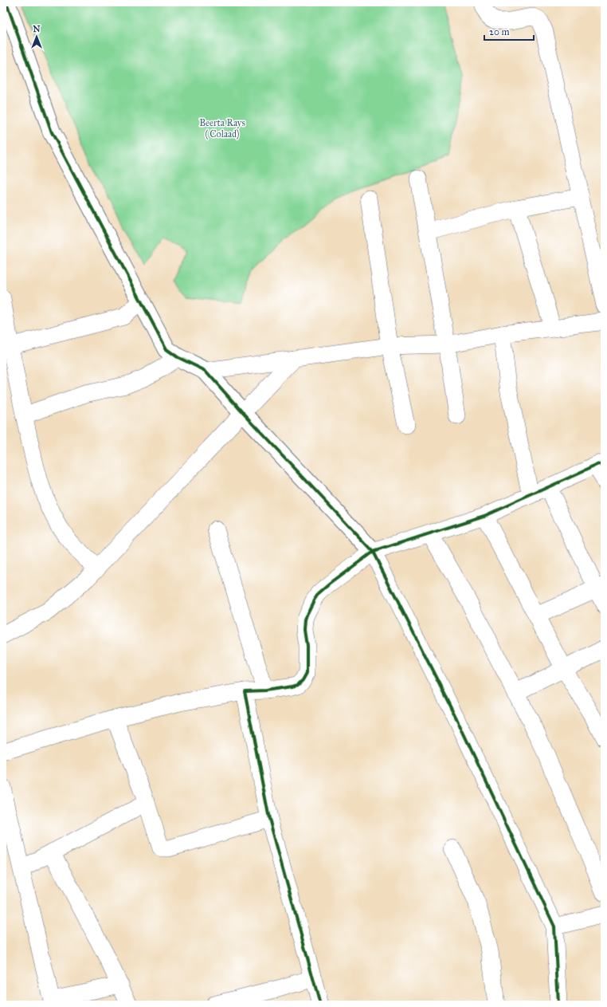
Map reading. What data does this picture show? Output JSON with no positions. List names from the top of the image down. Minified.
{"parks":["Beerta Rays ( Colaad)"],"scale_bar":"20 m","north":"top"}
